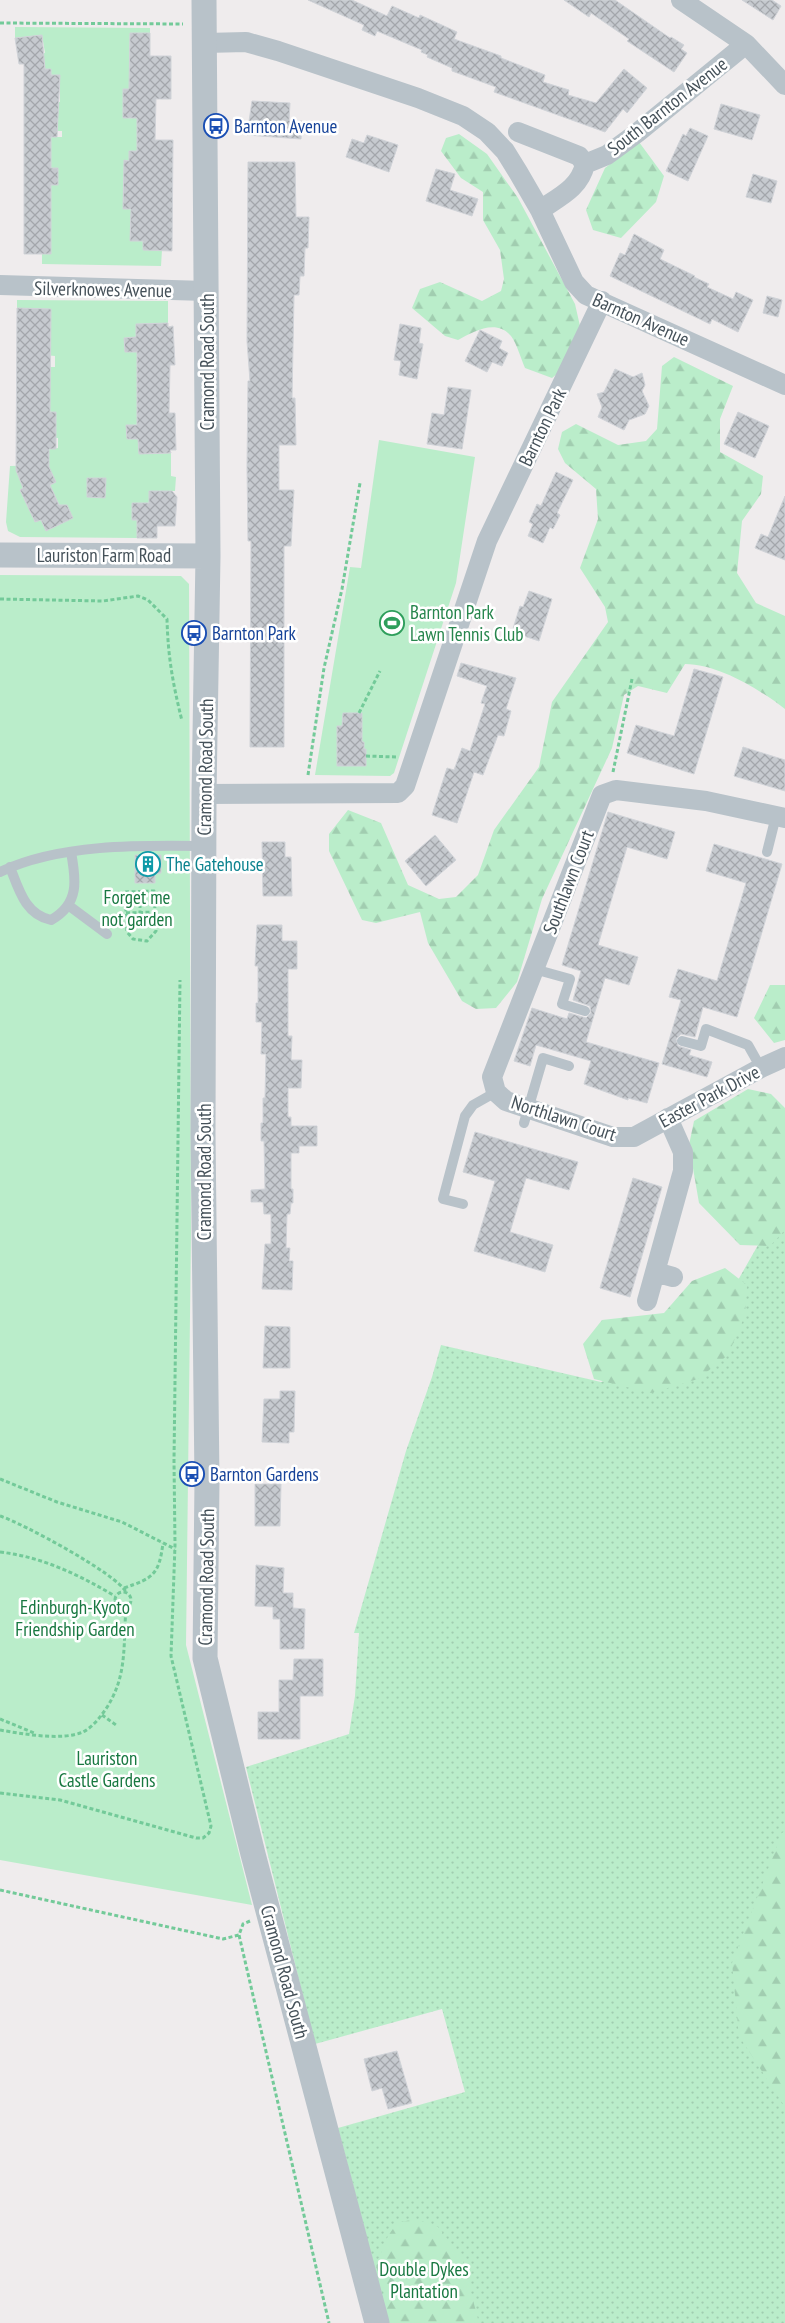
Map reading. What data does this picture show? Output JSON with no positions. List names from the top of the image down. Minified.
{"streets":{"street":["South Barnton Avenue","Silverknowes Avenue","Barnton Avenue","Cramond Road South","Barnton Park","Lauriston Farm Road","Southlawn Court","Easter Park Drive","Northlawn Court"]},"crossings":[["Silverknowes Avenue","Cramond Road South"],["Barnton Avenue","Cramond Road South"],["Barnton Avenue","Barnton Park"],["Cramond Road South","Barnton Park"],["Cramond Road South","Lauriston Farm Road"],["Southlawn Court","Northlawn Court"],["Easter Park Drive","Northlawn Court"]],"parks":["Forget me not garden","Edinburgh-Kyoto Friendship Garden","Lauriston Castle Gardens","Double Dykes Plantation"],"places":{"bus stop":["Barnton Avenue","Barnton Park","Barnton Gardens"],"sports":["Barnton Park Lawn Tennis Club"],"building":["The Gatehouse"]}}
